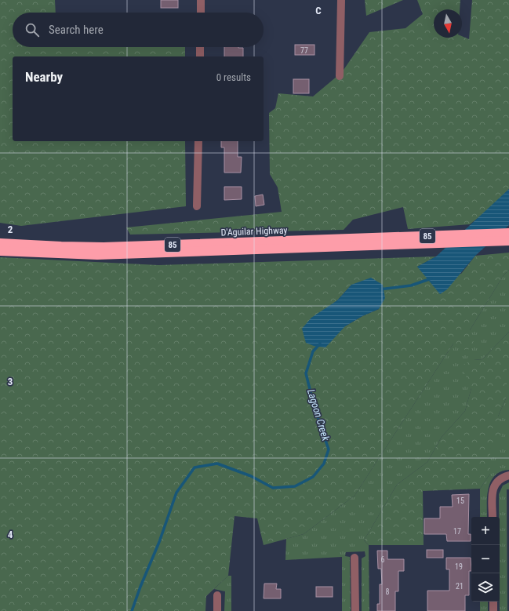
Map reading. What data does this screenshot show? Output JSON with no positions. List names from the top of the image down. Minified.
{"streets":{"highway":["D'Aguilar Highway","85"]},"water":["Lagoon Creek"],"house_numbers":["77","15","17","6","19","21","8"],"north":"bottom","page":{"search":"Search here","heading":["Nearby","0 results"],"map_buttons":["+","−"]},"grid":{"columns":["C"],"rows":["2","3","4"]}}
